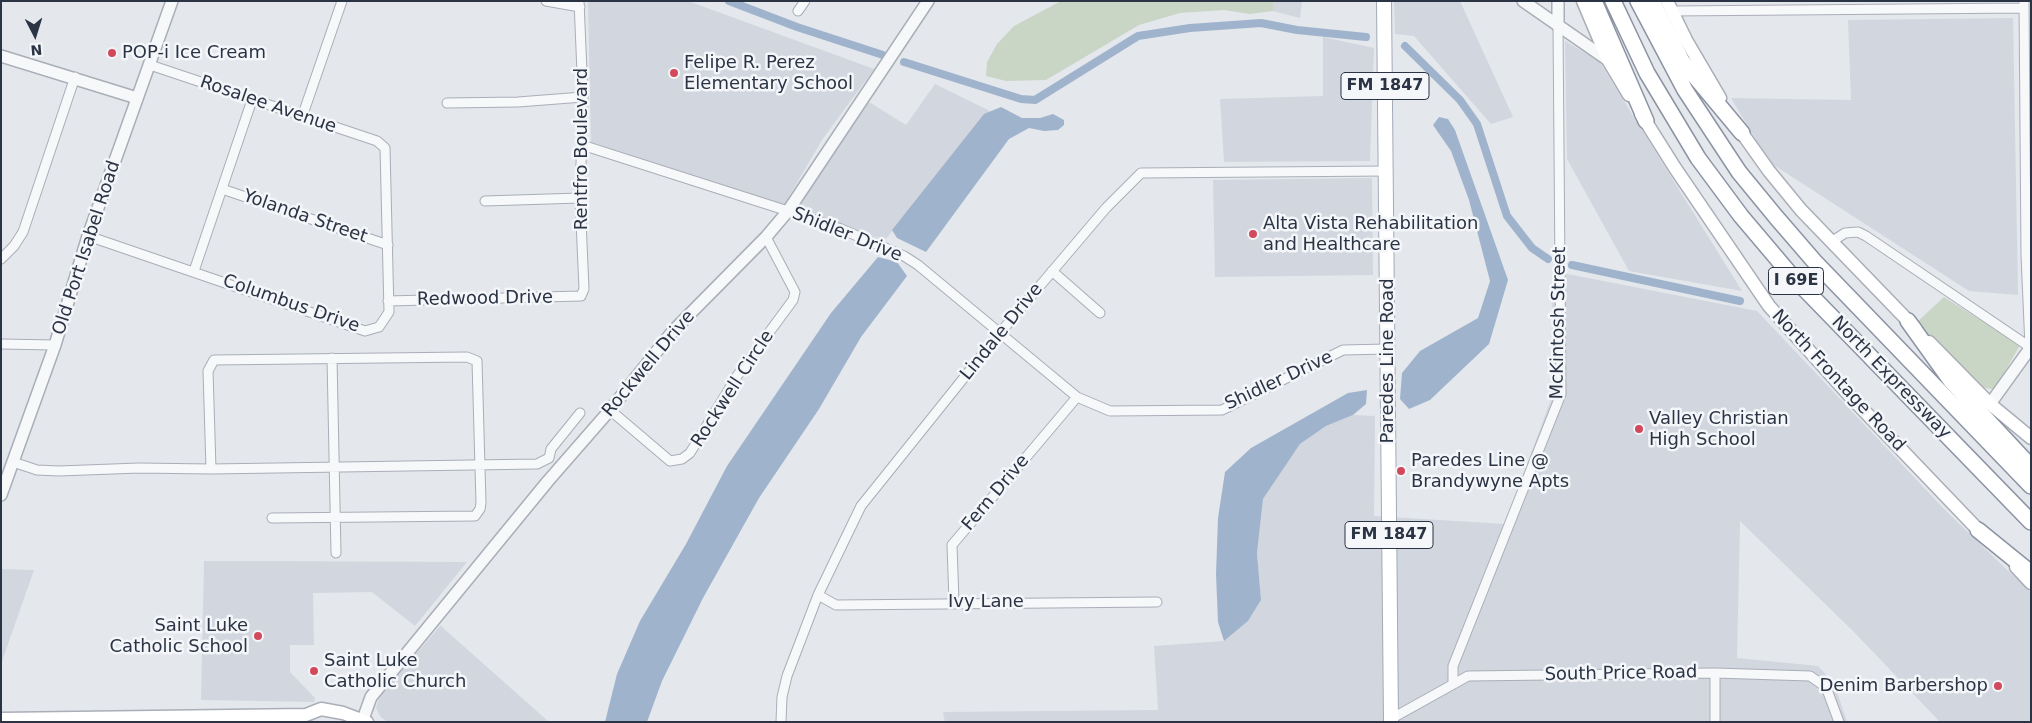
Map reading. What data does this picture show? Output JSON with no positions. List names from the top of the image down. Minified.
{"streets":{"highway":["I 69E","North Expressway"],"main road":["FM 1847","Paredes Line Road","North Frontage Road"],"street":["Rosalee Avenue","Rentfro Boulevard","Yolanda Street","Shidler Drive","Old Port Isabel Road","Redwood Drive","Columbus Drive","McKintosh Street","Lindale Drive","Rockwell Drive","Rockwell Circle","Fern Drive","Ivy Lane","South Price Road"]},"crossings":[["Rosalee Avenue","Old Port Isabel Road"],["Rosalee Avenue","Columbus Drive"],["Rentfro Boulevard","Shidler Drive"],["Rentfro Boulevard","Redwood Drive"],["Yolanda Street","Columbus Drive"],["Shidler Drive","Lindale Drive"],["Shidler Drive","Paredes Line Road"],["Shidler Drive","Rockwell Drive"],["Shidler Drive","Fern Drive"],["Old Port Isabel Road","Columbus Drive"],["Redwood Drive","Columbus Drive"],["McKintosh Street","South Price Road"],["Lindale Drive","Paredes Line Road"],["Lindale Drive","Ivy Lane"],["Paredes Line Road","South Price Road"],["Rockwell Drive","Rockwell Circle"],["Fern Drive","Ivy Lane"]],"places":["POP-i Ice Cream","Felipe R. Perez Elementary School","Alta Vista Rehabilitation and Healthcare","Valley Christian High School","Paredes Line @ Brandywyne Apts","Saint Luke Catholic School","Saint Luke Catholic Church","Denim Barbershop"],"north":"bottom"}
